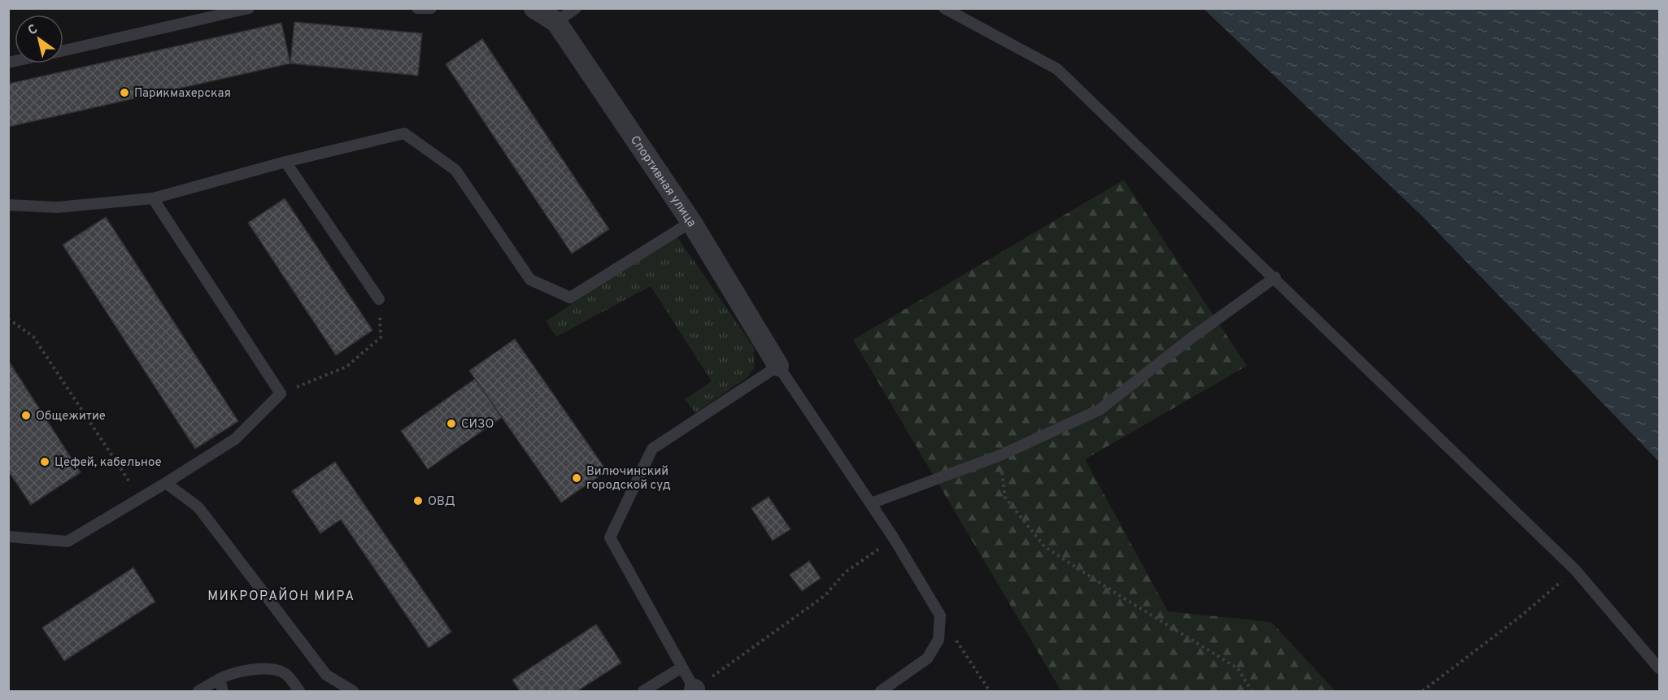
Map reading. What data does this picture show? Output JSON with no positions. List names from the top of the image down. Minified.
{"streets":{"street":["Спортивная улица"]},"districts":["МИКРОРАЙОН МИРА"],"places":["Парикмахерская","Общежитие","СИЗО","Цефей, кабельное","Вилючинский городской суд","ОВД"],"north":"top left"}
